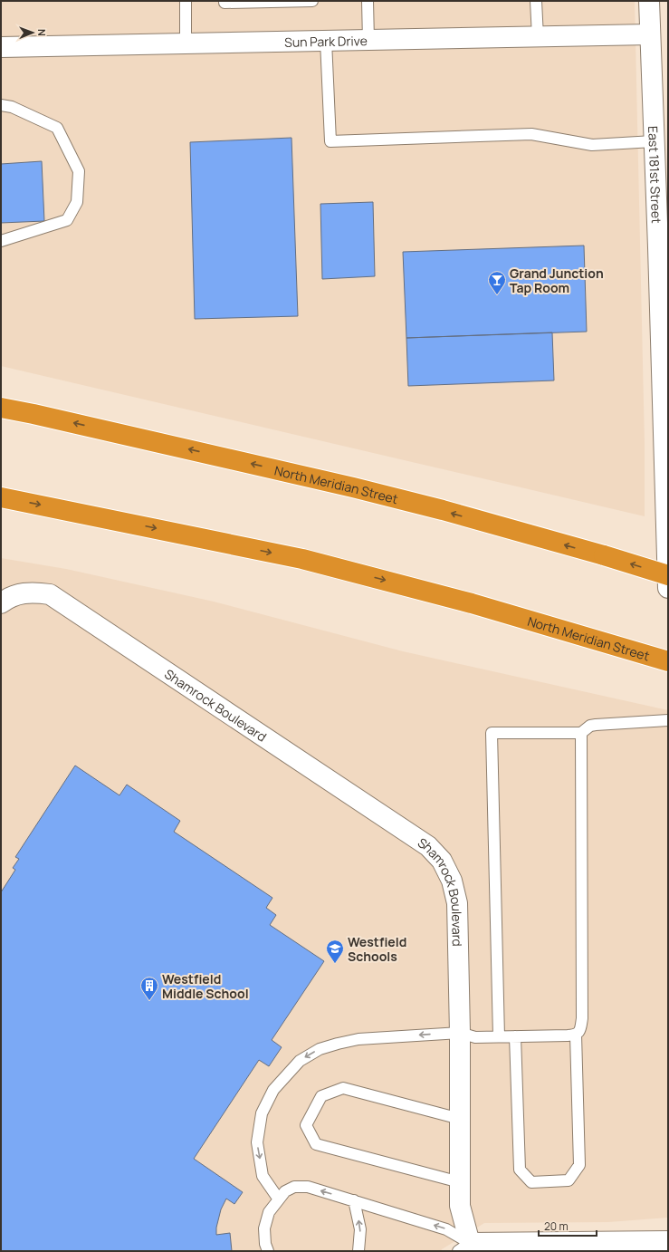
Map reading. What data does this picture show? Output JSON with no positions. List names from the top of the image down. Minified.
{"streets":{"highway":["North Meridian Street"],"street":["Sun Park Drive","East 181st Street","Shamrock Boulevard"]},"crossings":[["Sun Park Drive","East 181st Street"]],"places":{"bar":["Grand Junction Tap Room"],"school or university":["Westfield Schools"],"building":["Westfield Middle School"]},"scale_bar":"20 m","north":"right"}
